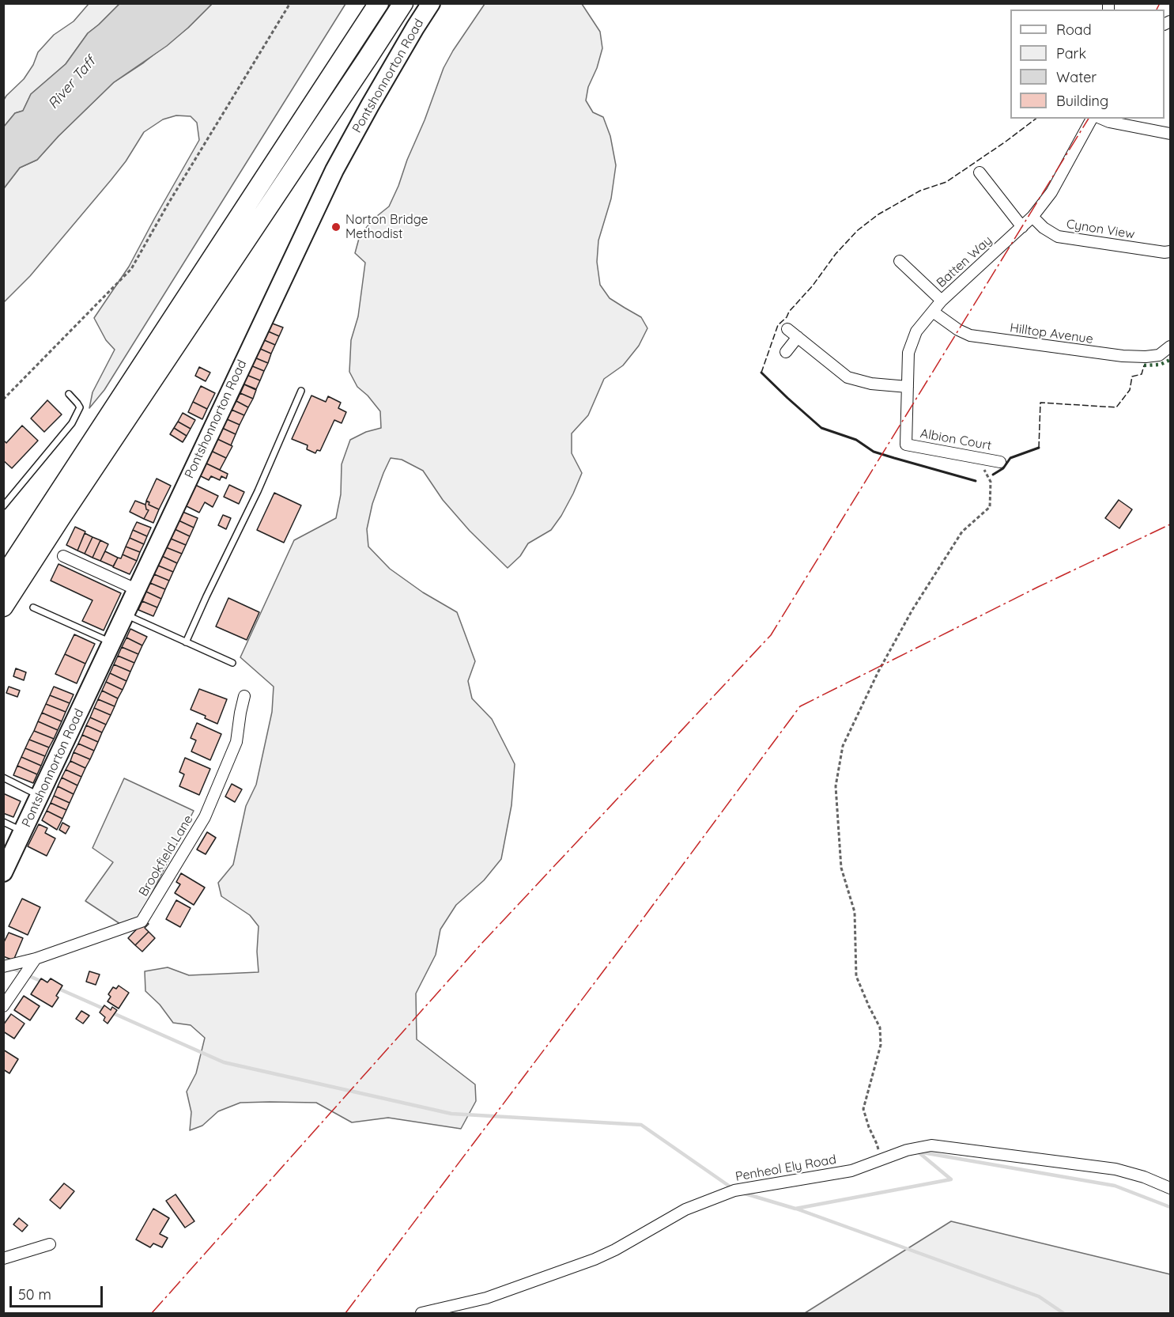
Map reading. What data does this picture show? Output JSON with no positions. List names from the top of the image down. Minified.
{"streets":{"main road":["Pontshonnorton Road"],"street":["Cynon View","Batten Way","Hilltop Avenue","Albion Court","Brookfield Lane","Penheol Ely Road"]},"crossings":[["Cynon View","Batten Way"],["Batten Way","Hilltop Avenue"],["Batten Way","Albion Court"]],"water":["River Taff"],"places":["Norton Bridge Methodist"],"legend":["Road","Park","Water","Building"],"scale_bar":"50 m"}
